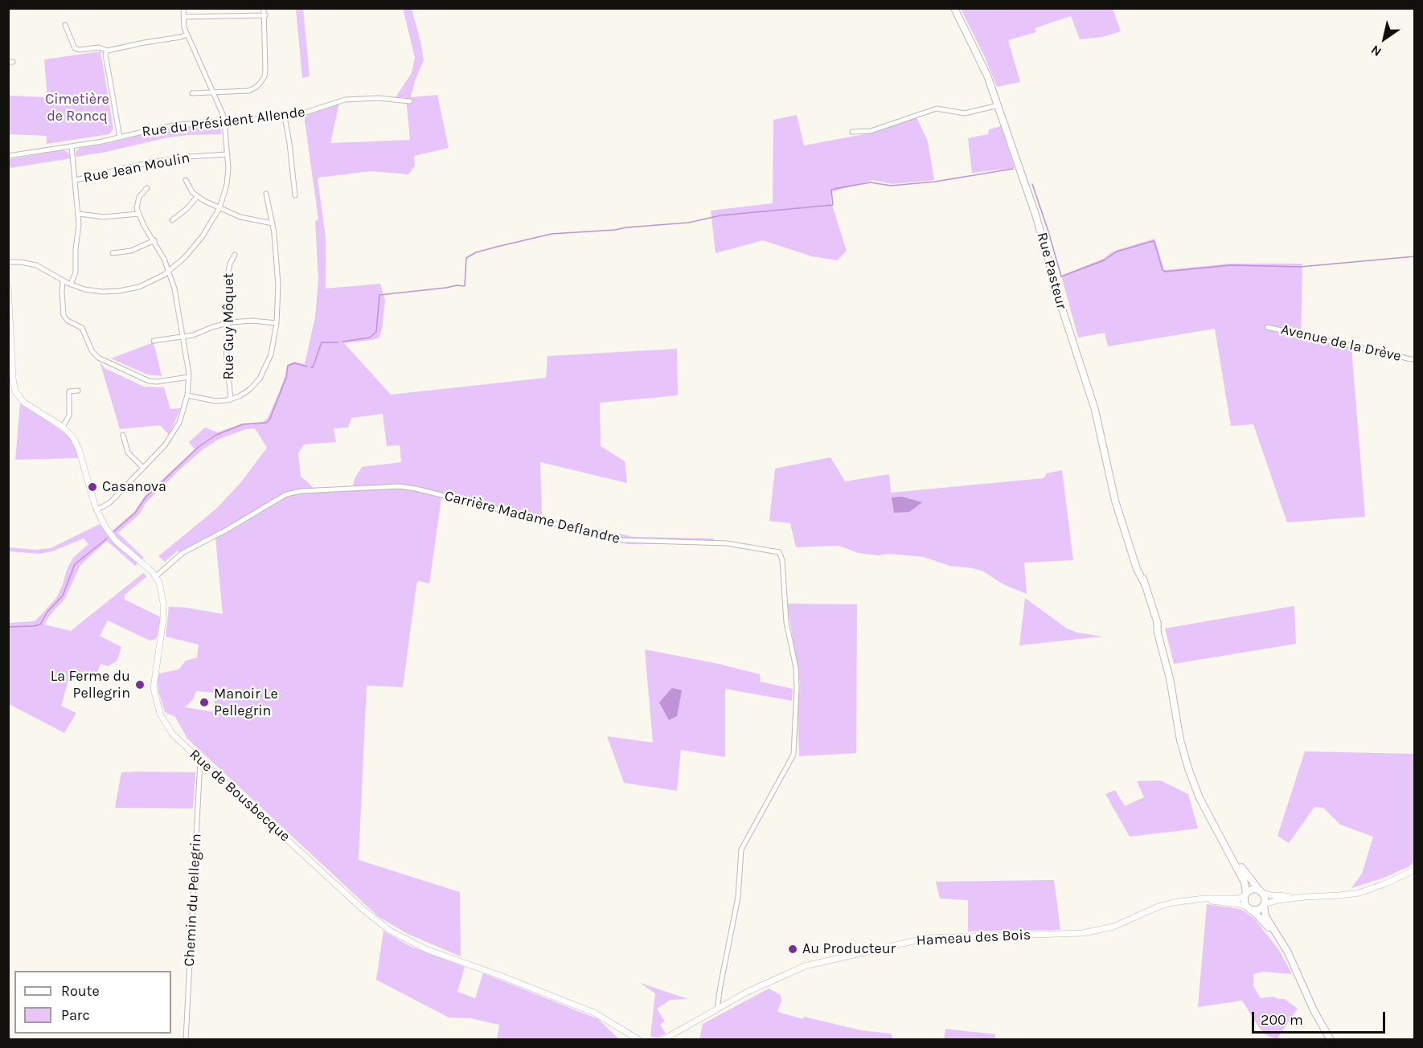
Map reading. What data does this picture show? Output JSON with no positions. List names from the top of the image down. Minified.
{"streets":{"main road":["Rue Pasteur"],"street":["Rue du Président Allende","Rue Jean Moulin","Rue Guy Môquet","Avenue de la Drève","Carrière Madame Deflandre","Rue de Bousbecque","Chemin du Pellegrin","Hameau des Bois"]},"crossings":[["Rue Pasteur","Hameau des Bois"],["Carrière Madame Deflandre","Rue de Bousbecque"],["Carrière Madame Deflandre","Hameau des Bois"],["Rue de Bousbecque","Chemin du Pellegrin"]],"parks":["Cimetière de Roncq"],"places":["Casanova","La Ferme du Pellegrin","Manoir Le Pellegrin","Au Producteur"],"legend":["Route","Parc"],"scale_bar":"200 m","north":"bottom left"}
